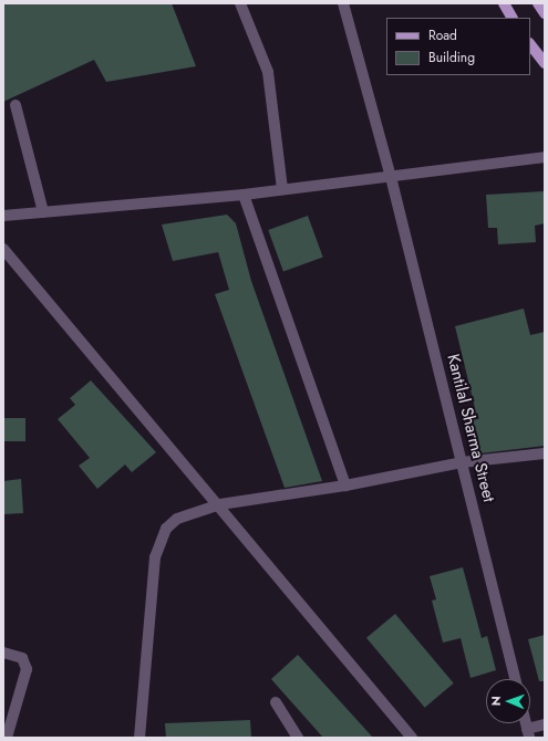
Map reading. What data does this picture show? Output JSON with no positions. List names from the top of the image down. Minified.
{"streets":{"street":["Kantilal Sharma Street"]},"legend":["Road","Building"],"north":"left"}
